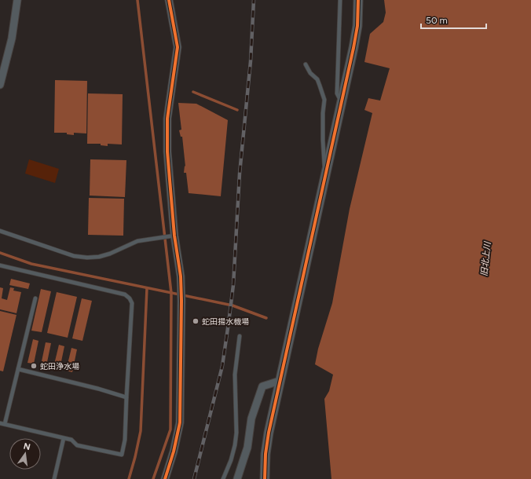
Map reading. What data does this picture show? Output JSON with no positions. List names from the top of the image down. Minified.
{"water":["旧北上川"],"places":["蛇田揚水機場","蛇田浄水場"],"scale_bar":"50 m","north":"top"}
